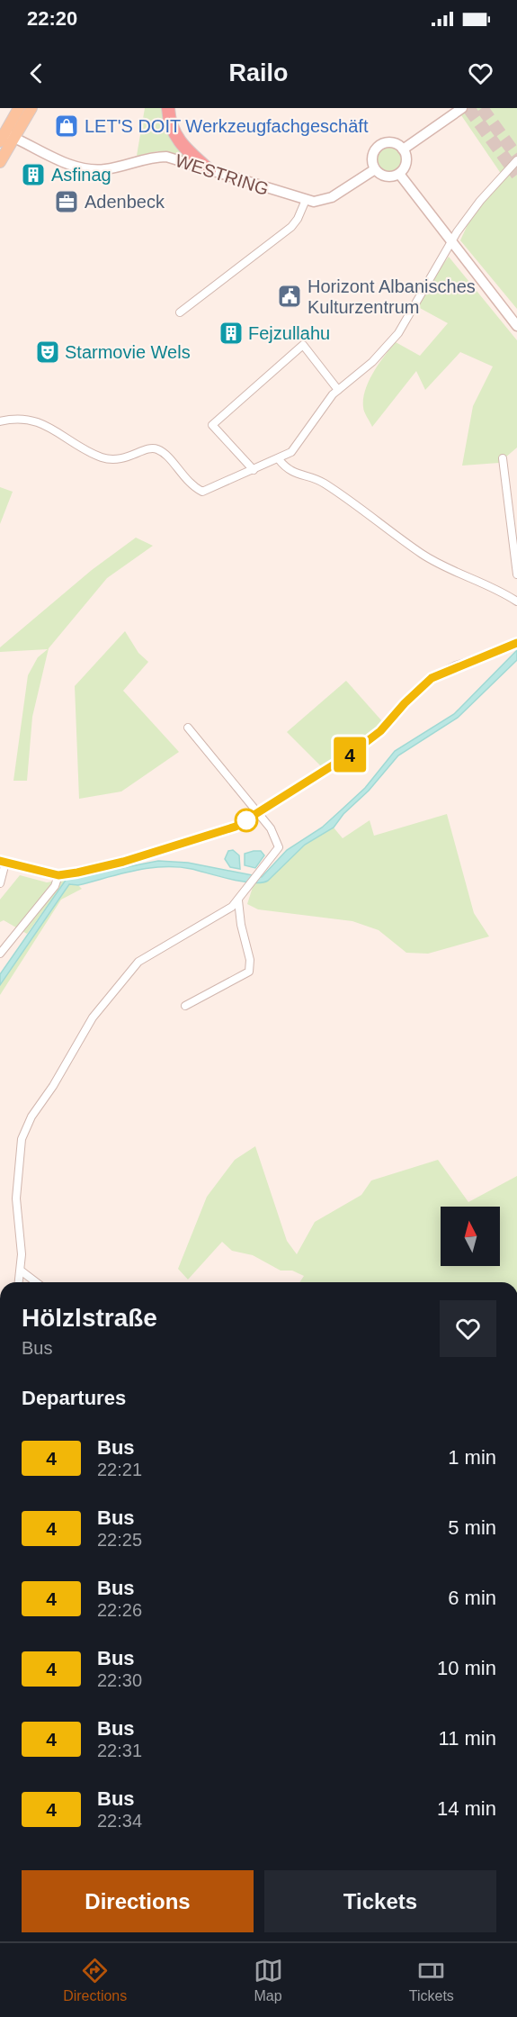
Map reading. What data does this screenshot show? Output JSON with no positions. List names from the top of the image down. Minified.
{"streets":{"main road":["WESTRING"]},"places":{"shop":["LET'S DOIT Werkzeugfachgeschäft"],"building":["Asfinag","Fejzullahu"],"office":["Adenbeck"],"public building":["Horizont Albanisches Kulturzentrum"],"theatre":["Starmovie Wels"]},"lines":["bus line 4"],"north":"top","page":{"status":"22:20","header":"Railo","on_map":"4","heading":[["Hölzlstraße","Bus"],"Departures"],"list":[{"mark":"4","name":"Bus","note":"22:21","value":"1 min"},{"mark":"4","name":"Bus","note":"22:25","value":"5 min"},{"mark":"4","name":"Bus","note":"22:26","value":"6 min"},{"mark":"4","name":"Bus","note":"22:30","value":"10 min"},{"mark":"4","name":"Bus","note":"22:31","value":"11 min"},{"mark":"4","name":"Bus","note":"22:34","value":"14 min"}],"buttons":["Directions","Tickets"],"tabs":["Directions","Map","Tickets"]}}
